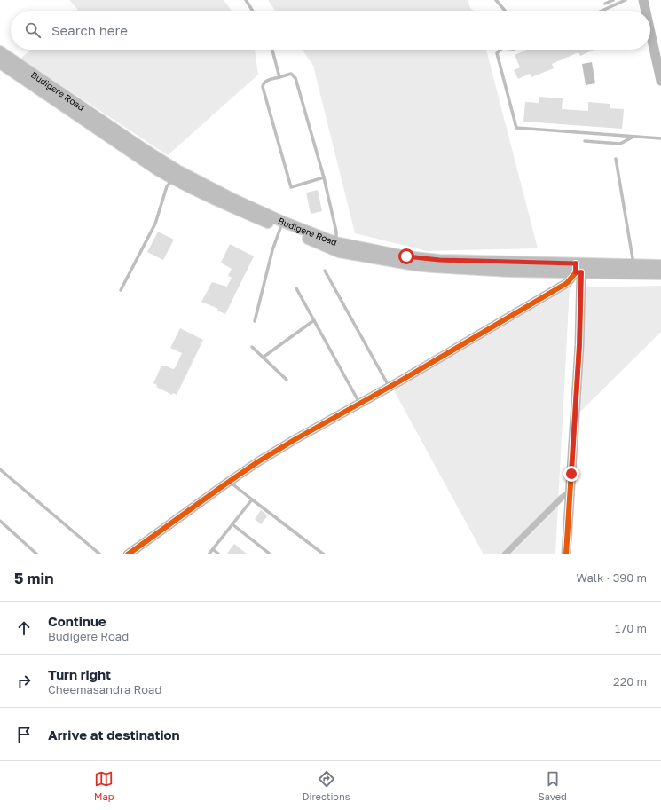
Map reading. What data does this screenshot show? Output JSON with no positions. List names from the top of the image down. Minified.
{"streets":{"main road":["Budigere Road"]},"page":{"search":"Search here","heading":["5 min","Walk · 390 m"],"list":[["Continue","Budigere Road","170 m"],["Turn right","Cheemasandra Road","220 m"],"Arrive at destination"],"nav":["Map","Directions","Saved"]}}
